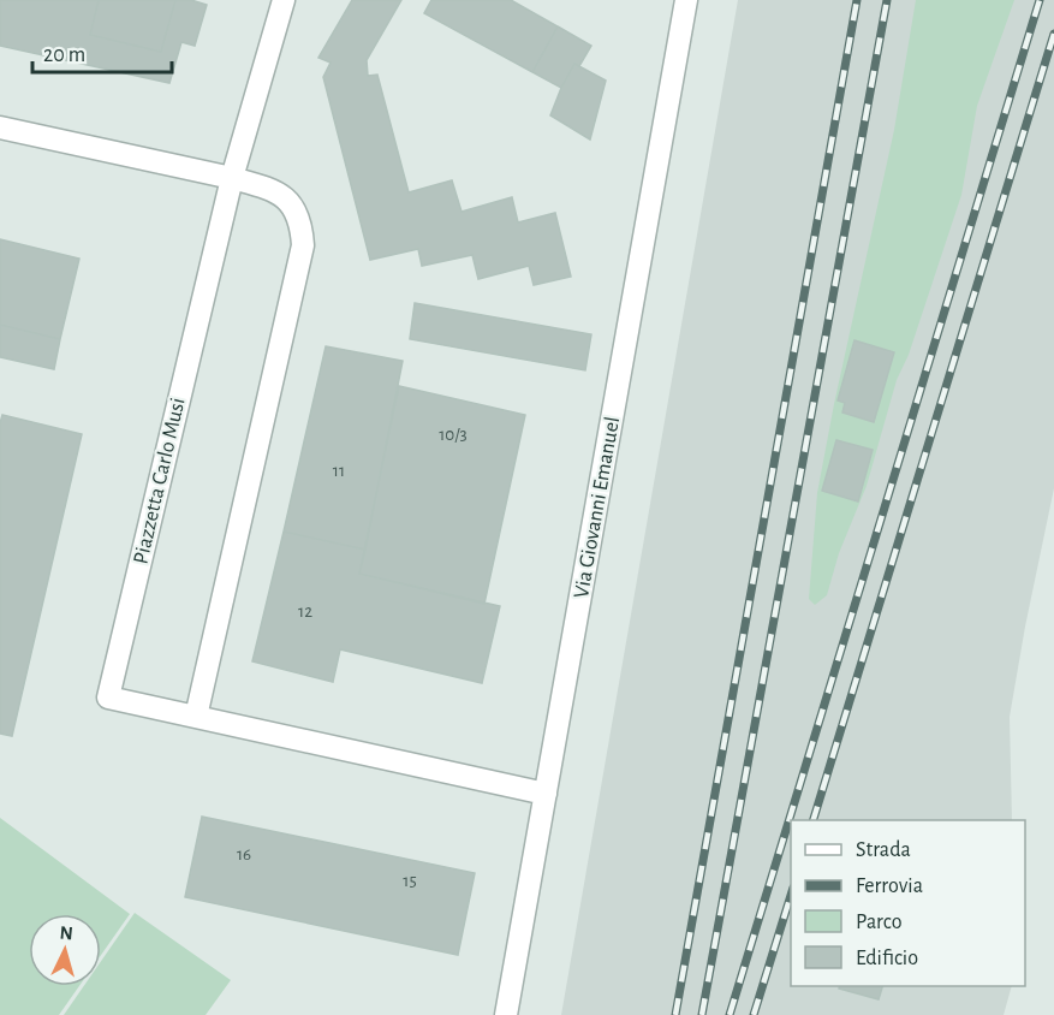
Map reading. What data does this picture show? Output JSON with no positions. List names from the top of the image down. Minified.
{"streets":{"street":["Piazzetta Carlo Musi","Via Giovanni Emanuel"]},"crossings":[["Piazzetta Carlo Musi","Via Giovanni Emanuel"]],"house_numbers":["10/3","11","12","16","15"],"legend":["Strada","Ferrovia","Parco","Edificio"],"scale_bar":"20 m","north":"top"}
